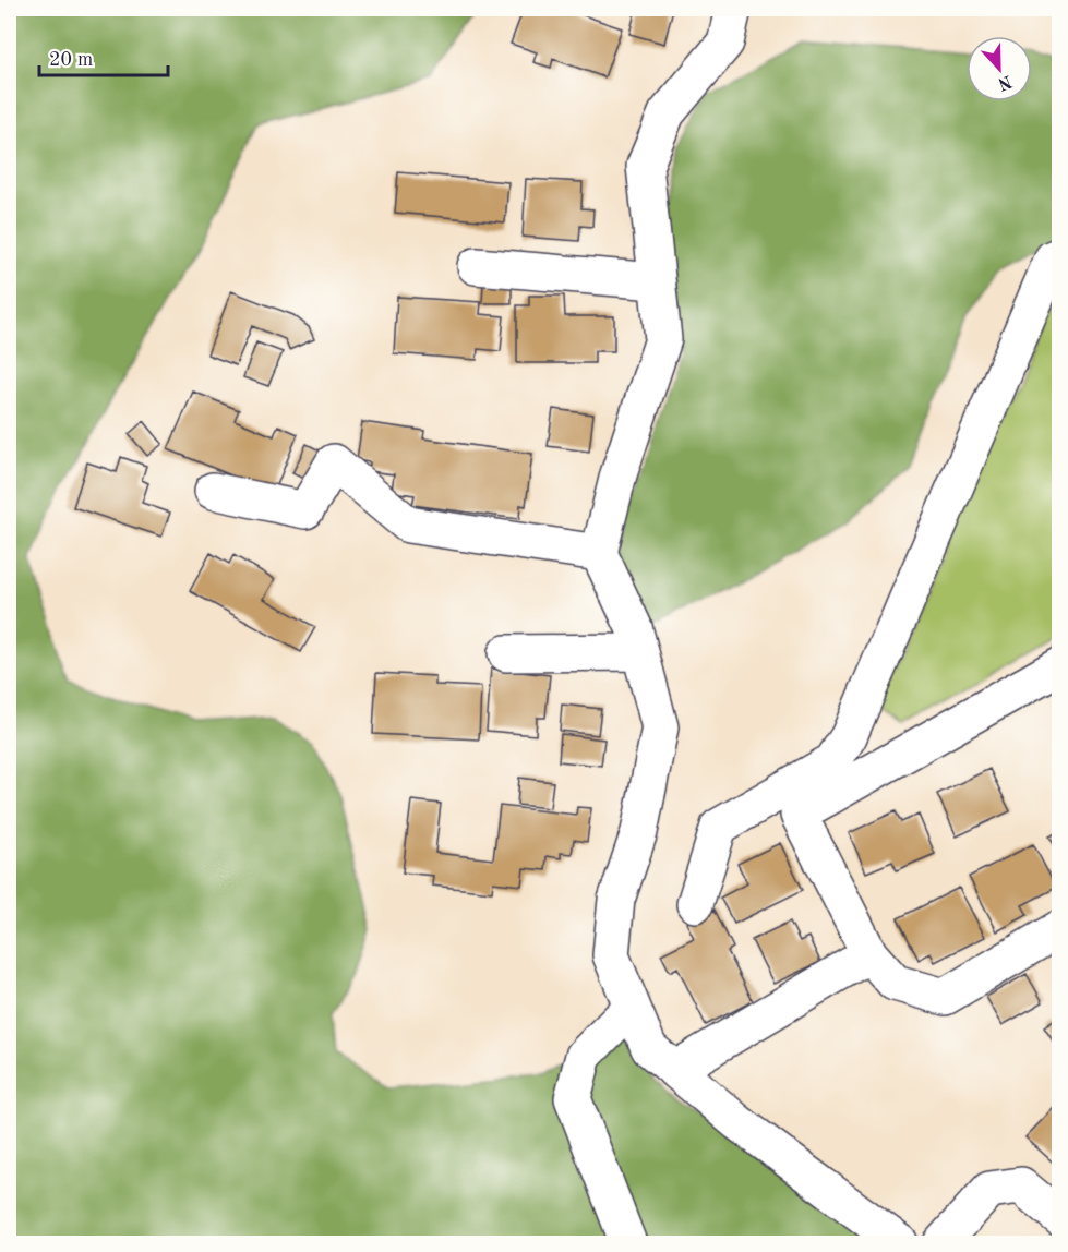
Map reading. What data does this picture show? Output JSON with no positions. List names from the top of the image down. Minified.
{"scale_bar":"20 m","north":"bottom"}
